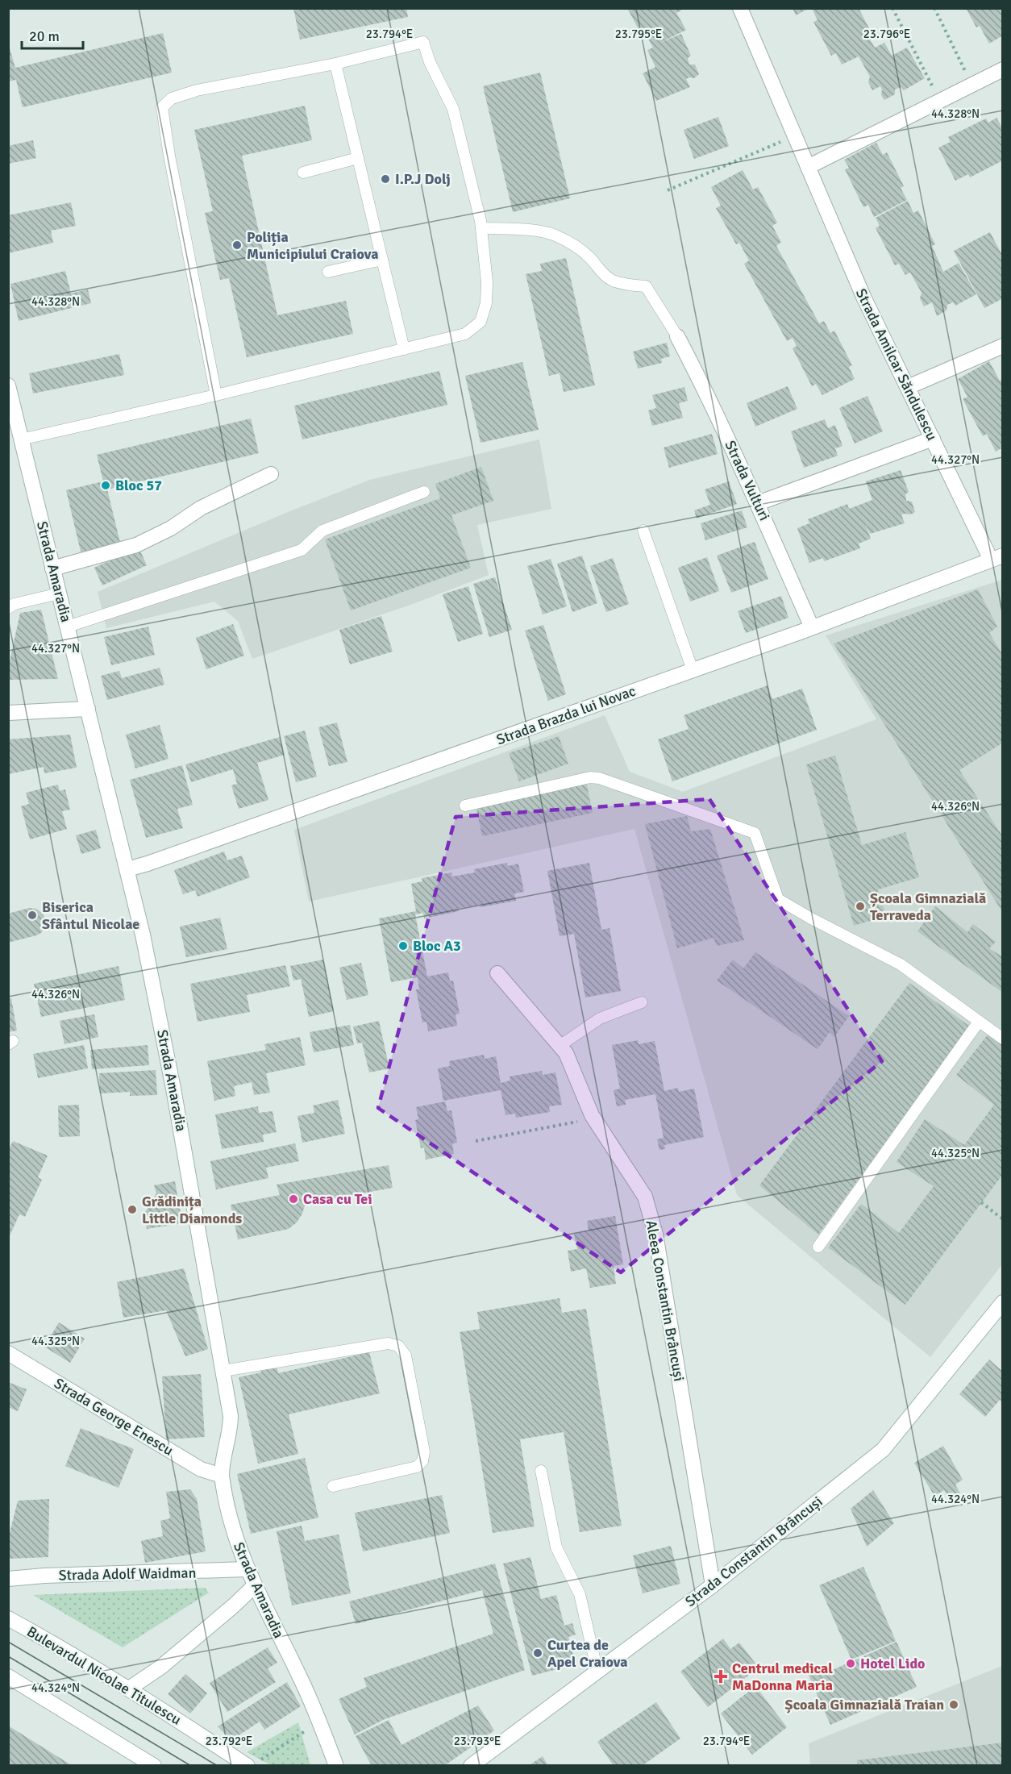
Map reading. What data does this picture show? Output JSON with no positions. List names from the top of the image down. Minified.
{"streets":{"street":["Strada Amilcar Săndulescu","Strada Vulturi","Strada Amaradia","Strada Brazda lui Novac","Aleea Constantin Brâncuși","Strada George Enescu","Strada Constantin Brâncuși","Strada Adolf Waidman","Bulevardul Nicolae Titulescu"]},"crossings":[["Strada Amilcar Săndulescu","Strada Brazda lui Novac"],["Strada Vulturi","Strada Brazda lui Novac"],["Strada Amaradia","Strada Brazda lui Novac"],["Strada Amaradia","Strada George Enescu"],["Strada Amaradia","Strada Adolf Waidman"],["Aleea Constantin Brâncuși","Strada Constantin Brâncuși"]],"places":{"other":["I.P.J Dolj","Poliția Municipiului Craiova","Bloc 57","Școala Gimnazială Terraveda","Biserica Sfântul Nicolae","Bloc A3","Casa cu Tei","Grădinița Little Diamonds","Curtea de Apel Craiova","Hotel Lido","Școala Gimnazială Traian"],"health":["Centrul medical MaDonna Maria"]},"scale_bar":"20 m","coordinates":["23.794°E","23.795°E","23.796°E","44.328°N","44.327°N","44.326°N","44.325°N","44.324°N","23.792°E","23.793°E"]}
